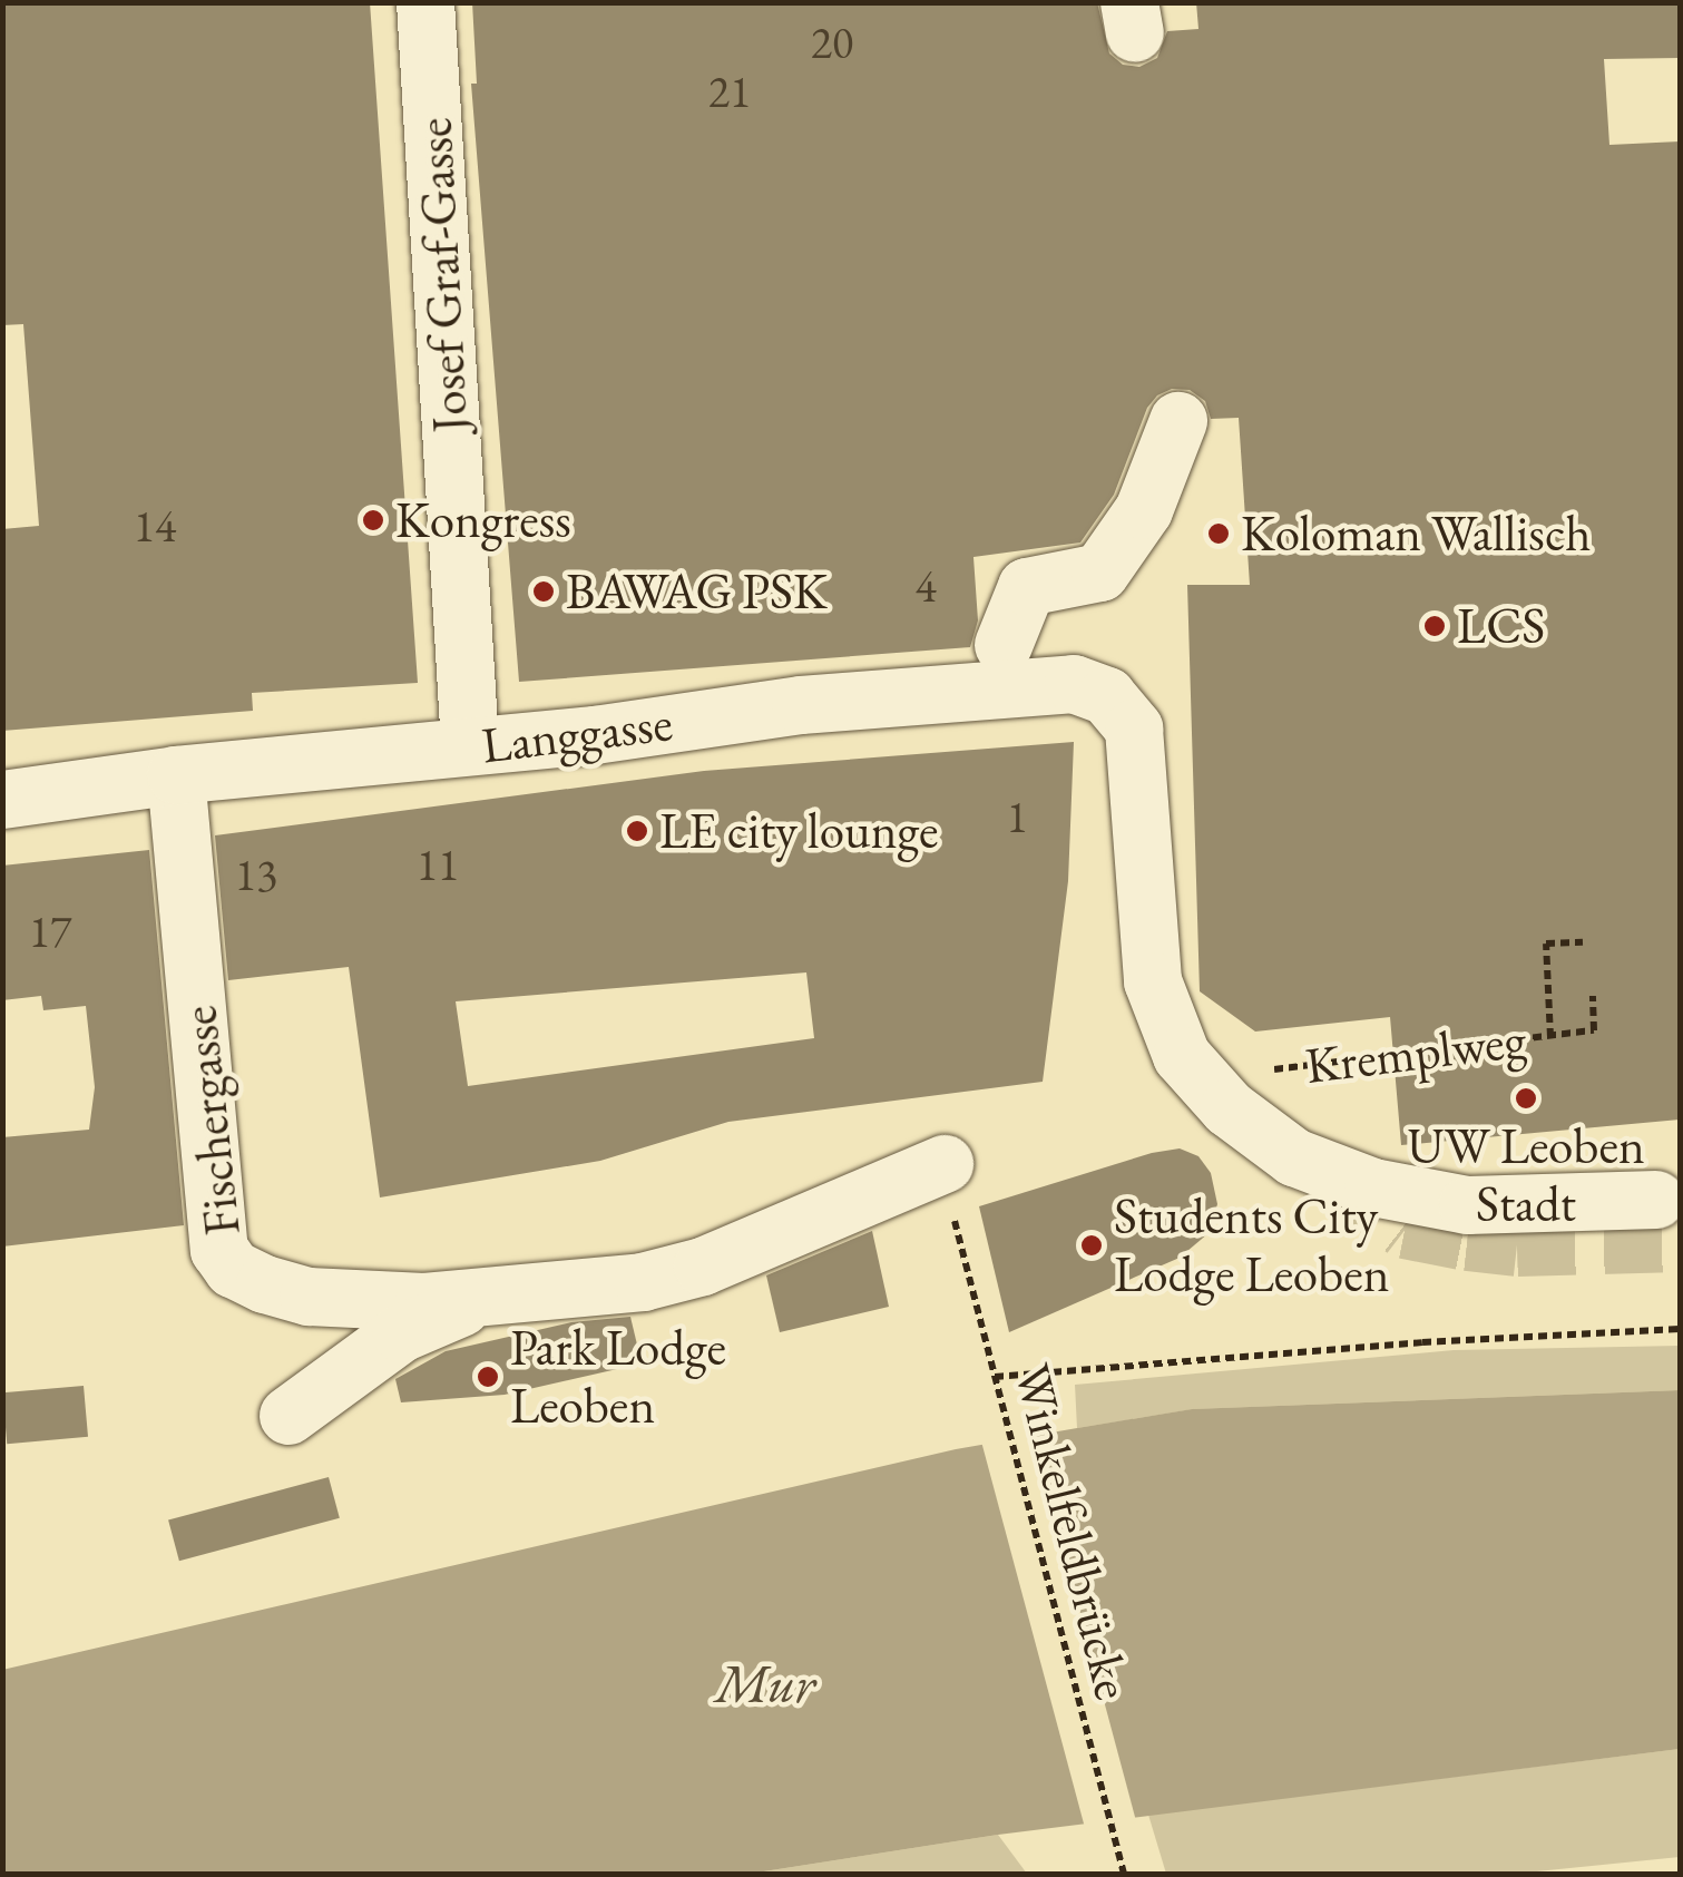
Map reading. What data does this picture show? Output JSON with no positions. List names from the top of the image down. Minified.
{"streets":{"street":["Josef Graf-Gasse","Langgasse","Kremplweg","Fischergasse"],"path":["Winkelfeldbrücke"]},"crossings":[["Josef Graf-Gasse","Langgasse"],["Langgasse","Kremplweg"],["Langgasse","Fischergasse"],["Fischergasse","Winkelfeldbrücke"]],"water":["Mur"],"places":["Kongress","Koloman Wallisch","BAWAG PSK","LCS","LE city lounge","UW Leoben Stadt","Students City Lodge Leoben","Park Lodge Leoben"],"house_numbers":["20","21","14","4","1","11","13","17"]}
